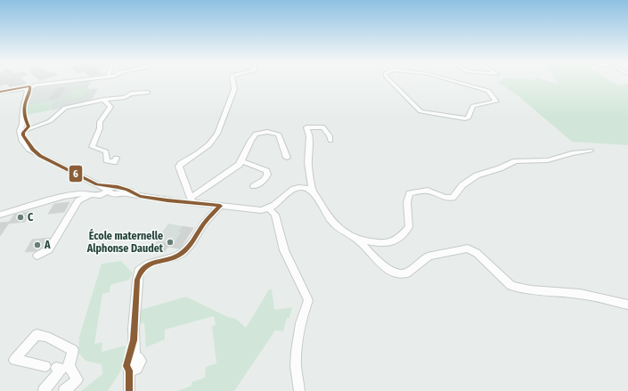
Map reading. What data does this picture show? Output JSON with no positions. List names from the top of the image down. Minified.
{"places":["C","École maternelle Alphonse Daudet","A"],"lines":["transit line 6"]}
